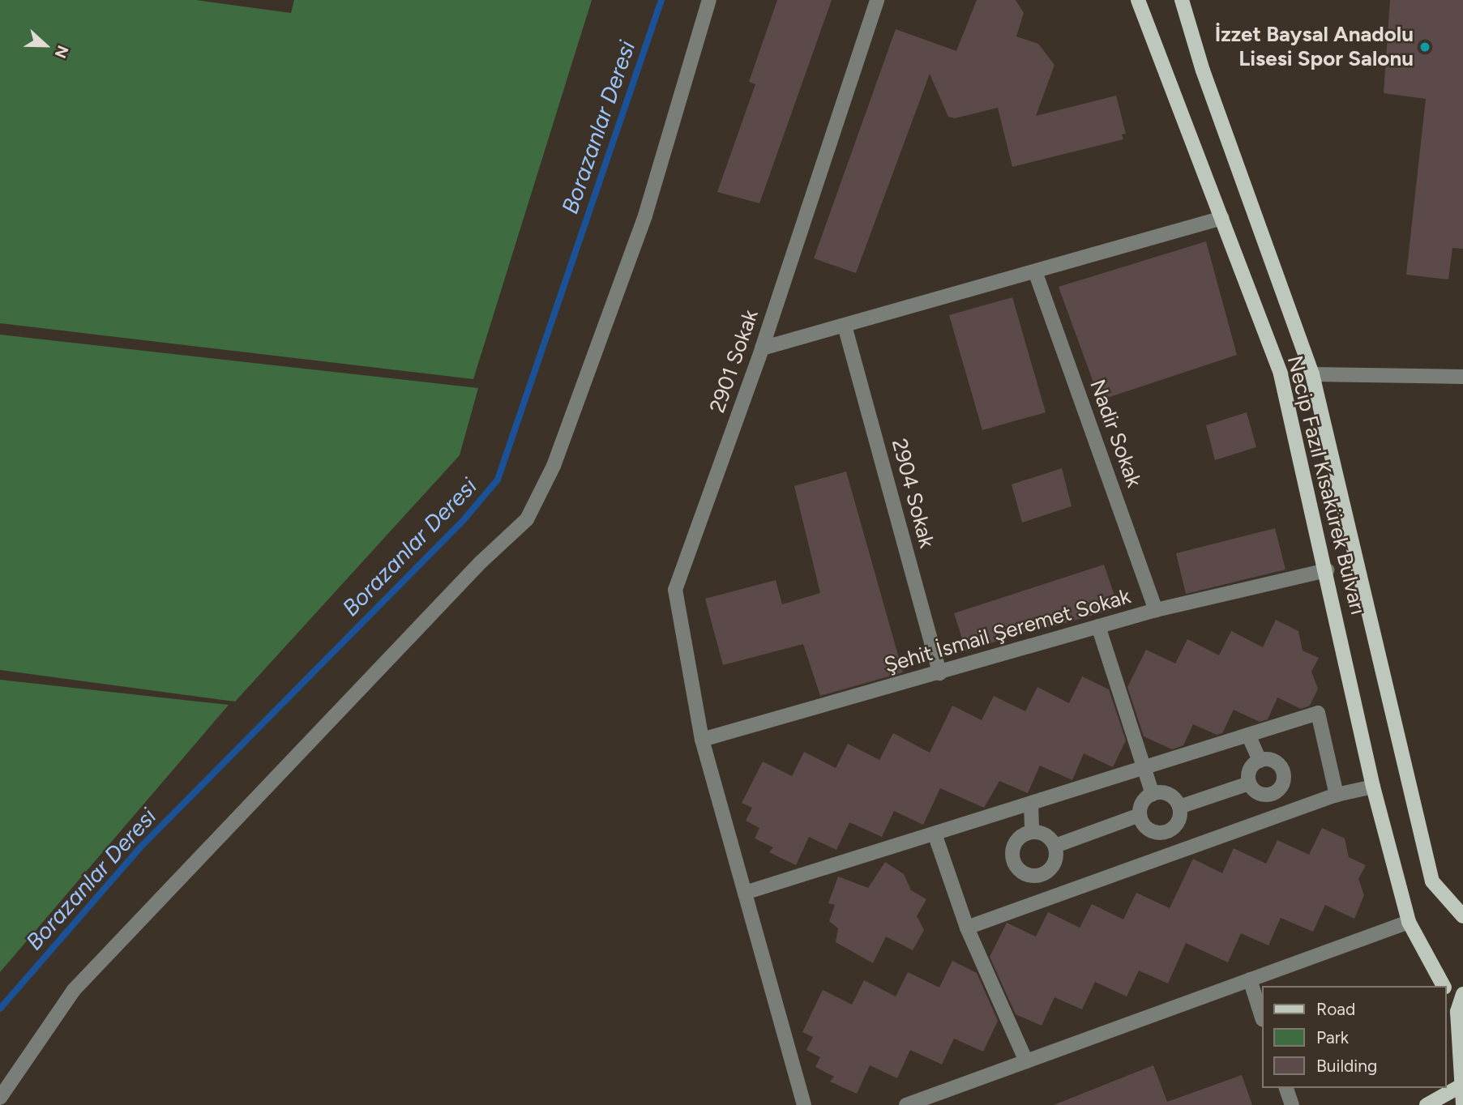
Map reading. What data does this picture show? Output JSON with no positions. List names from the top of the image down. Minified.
{"streets":{"main road":["Necip Fazıl Kısakürek Bulvarı"],"street":["2901 Sokak","Nadir Sokak","2904 Sokak","Şehit İsmail Şeremet Sokak"]},"crossings":[["2901 Sokak","Şehit İsmail Şeremet Sokak"],["Nadir Sokak","Şehit İsmail Şeremet Sokak"],["Necip Fazıl Kısakürek Bulvarı","Şehit İsmail Şeremet Sokak"],["2904 Sokak","Şehit İsmail Şeremet Sokak"]],"water":["Borazanlar Deresi"],"places":["İzzet Baysal Anadolu Lisesi Spor Salonu"],"legend":["Road","Park","Building"],"north":"right"}
